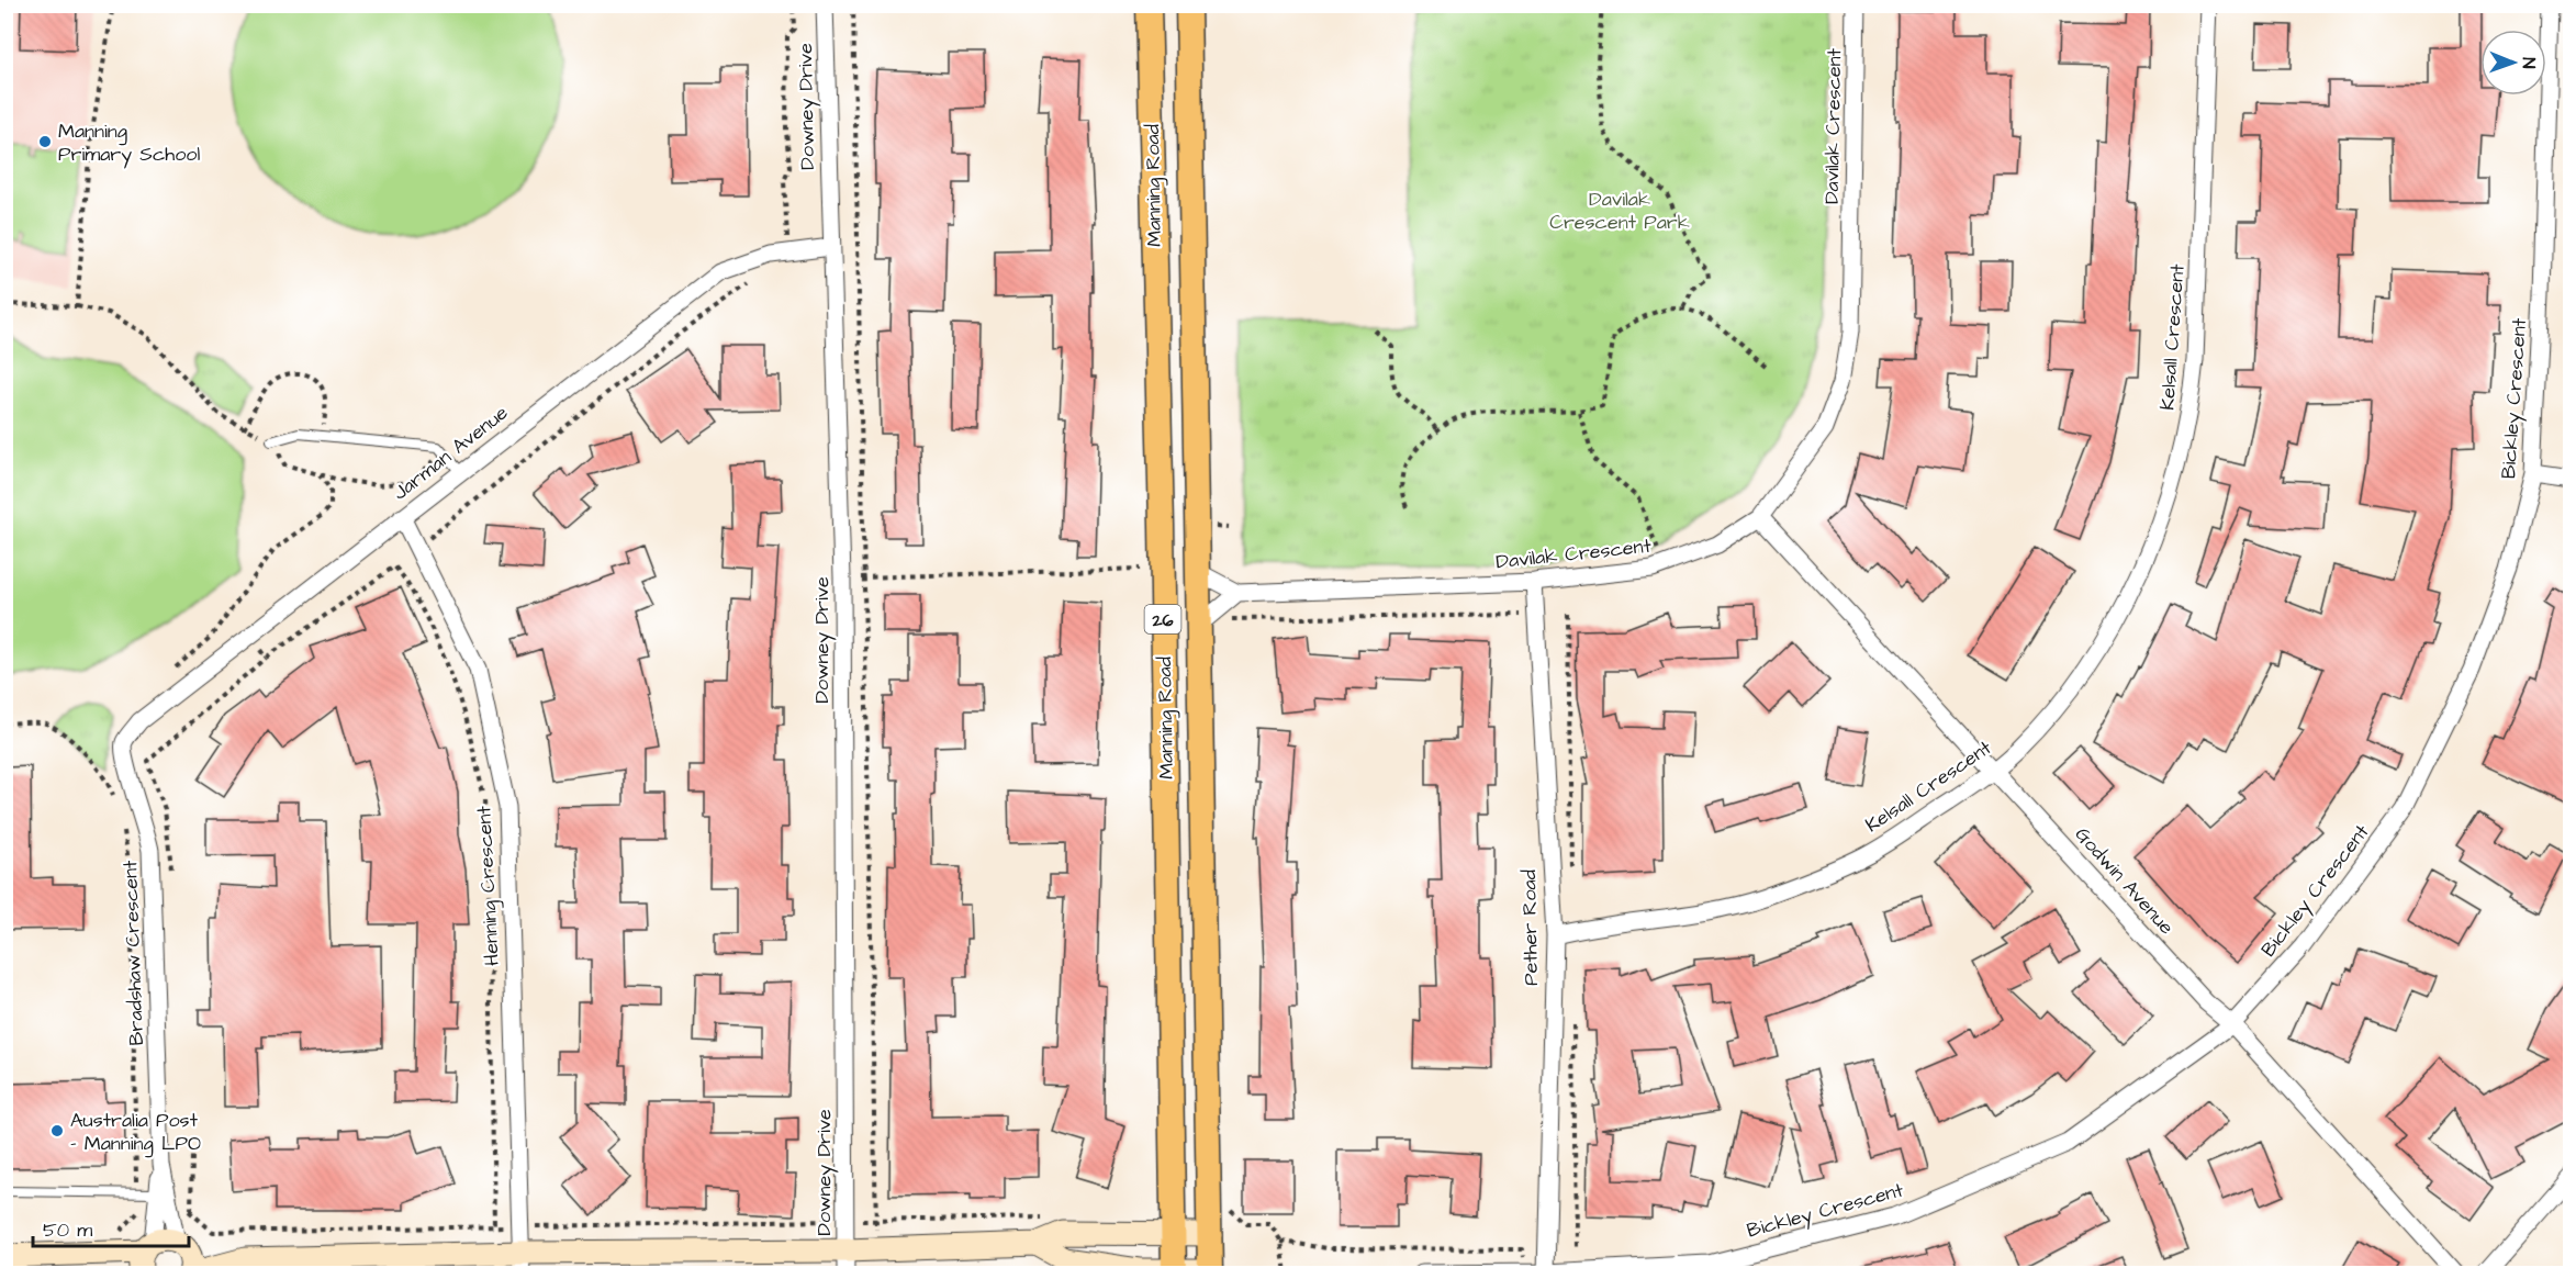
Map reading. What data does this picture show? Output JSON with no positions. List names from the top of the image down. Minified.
{"streets":{"main road":["Manning Road","26"],"street":["Downey Drive","Davilak Crescent","Kelsall Crescent","Bickley Crescent","Jarman Avenue","Godwin Avenue","Henning Crescent","Pether Road","Bradshaw Crescent"]},"crossings":[["Downey Drive","Jarman Avenue"],["Davilak Crescent","Manning Road"],["Davilak Crescent","Godwin Avenue"],["Davilak Crescent","Pether Road"],["Kelsall Crescent","Godwin Avenue"],["Kelsall Crescent","Pether Road"],["Bickley Crescent","Godwin Avenue"],["Bickley Crescent","Pether Road"],["Jarman Avenue","Henning Crescent"],["Jarman Avenue","Bradshaw Crescent"]],"parks":["Davilak Crescent Park"],"places":["Manning Primary School","Australia Post - Manning LPO"],"scale_bar":"50 m","north":"right"}
